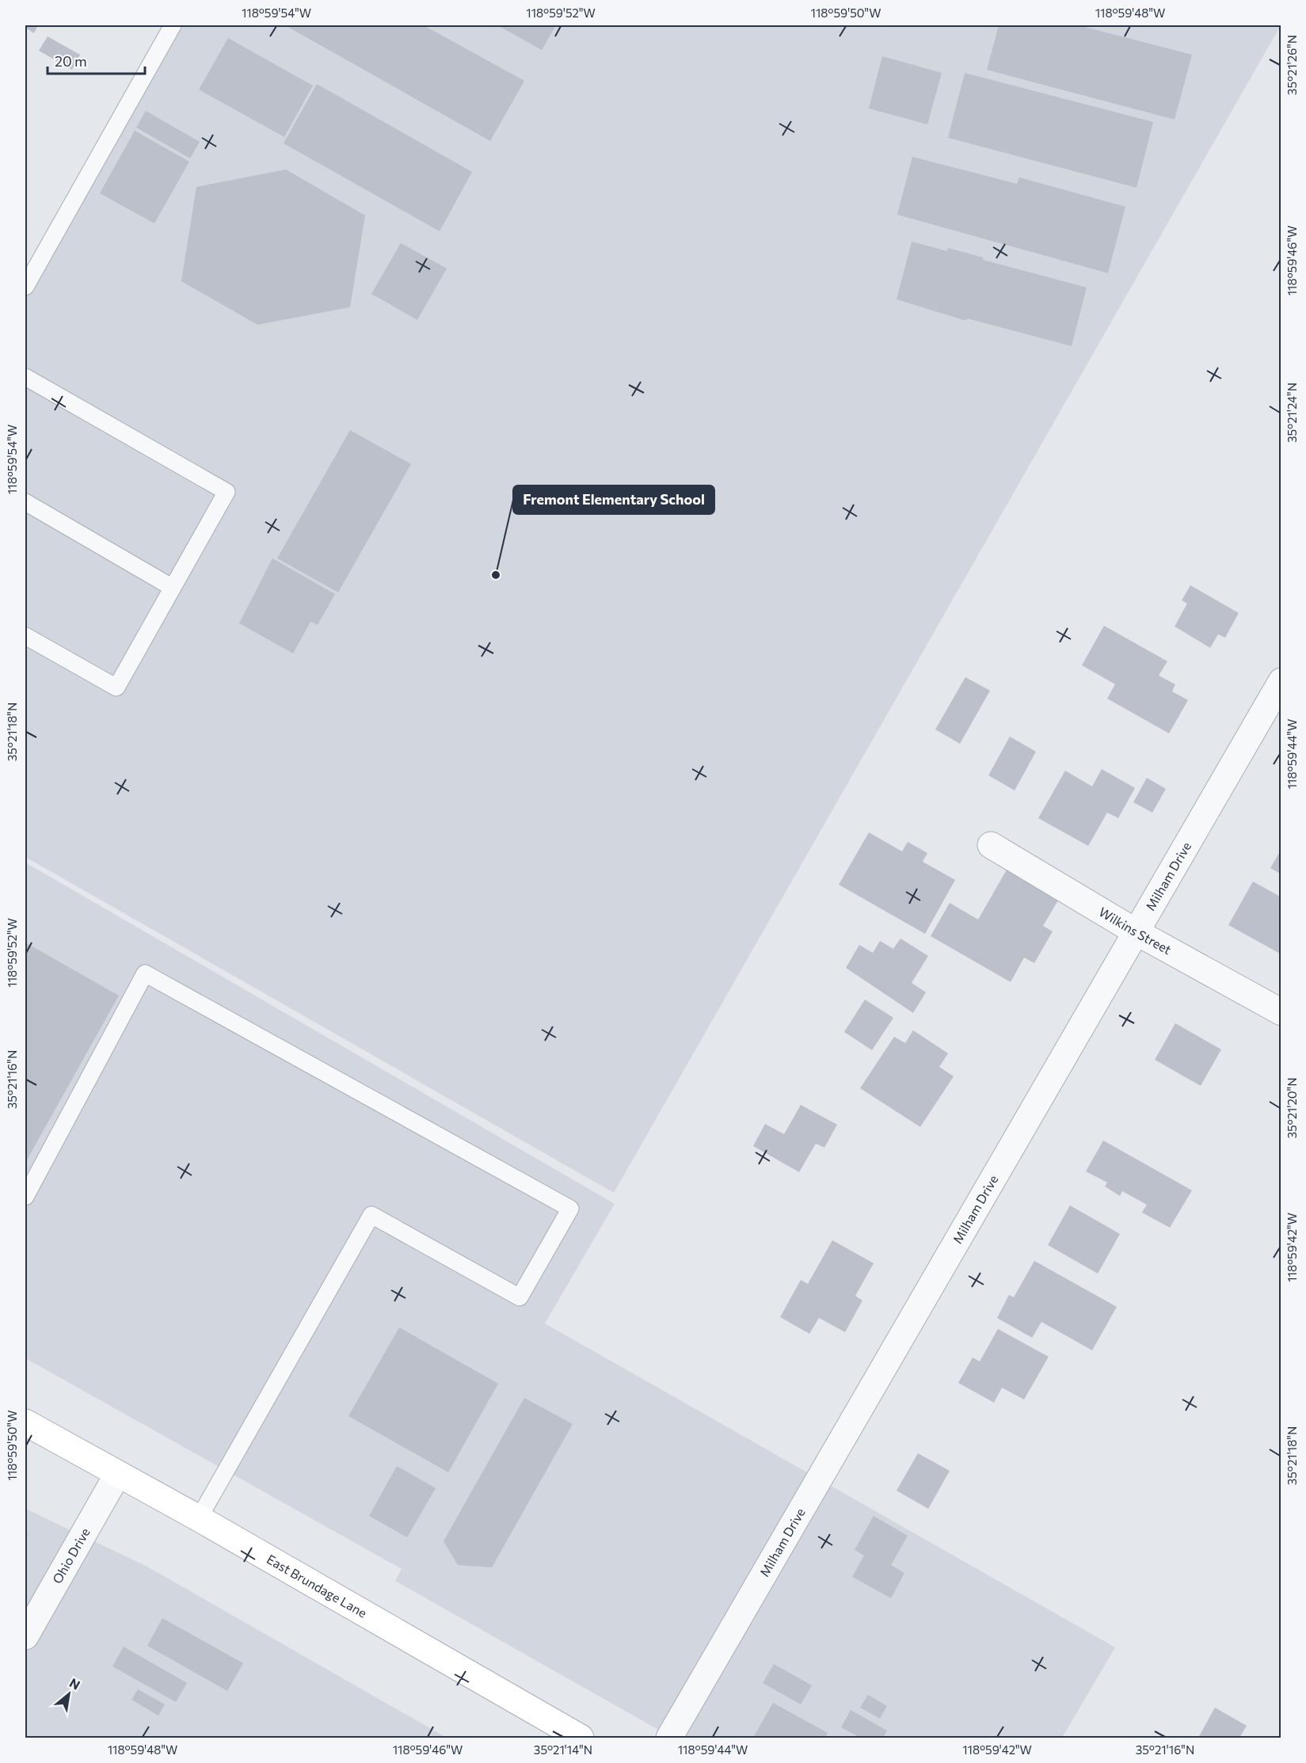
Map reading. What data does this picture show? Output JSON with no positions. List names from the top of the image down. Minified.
{"streets":{"main road":["East Brundage Lane"],"street":["Milham Drive","Wilkins Street","Ohio Drive"]},"crossings":[["Milham Drive","Wilkins Street"],["Ohio Drive","East Brundage Lane"]],"places":["Fremont Elementary School"],"scale_bar":"20 m","north":"top right","coordinates":["118°59'54\"W","118°59'52\"W","118°59'50\"W","118°59'48\"W","35°21'26\"N","118°59'46\"W","35°21'24\"N","35°21'18\"N","118°59'44\"W","35°21'16\"N","35°21'20\"N","118°59'42\"W","35°21'14\"N"]}
